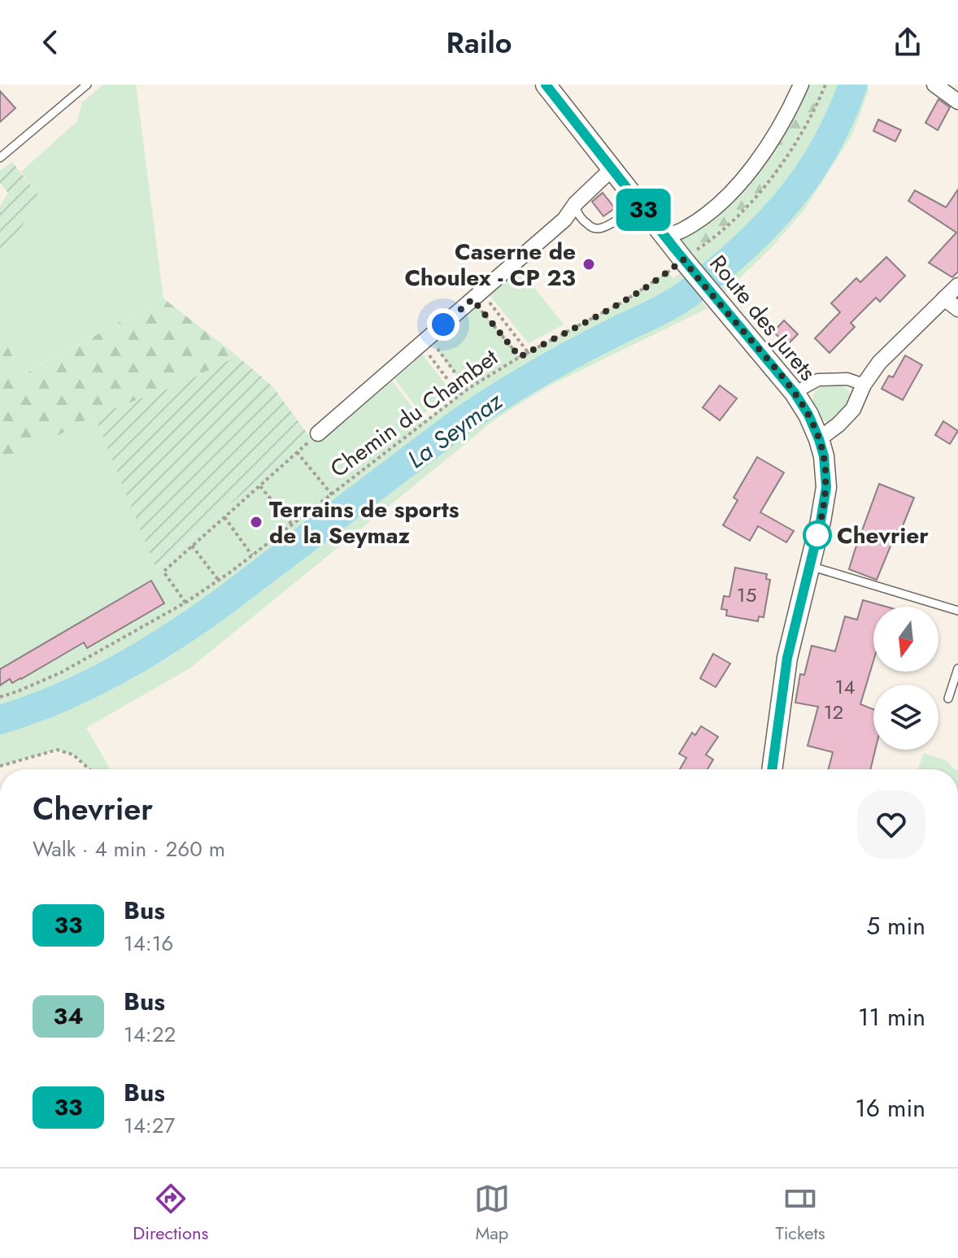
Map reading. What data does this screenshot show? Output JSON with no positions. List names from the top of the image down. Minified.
{"streets":{"street":["Route des Jurets"],"path":["Chemin du Chambet"]},"crossings":[["Route des Jurets","Chemin du Chambet"]],"water":["La Seymaz"],"places":["Caserne de Choulex - CP 23","Terrains de sports de la Seymaz","Chevrier"],"lines":["bus line 33"],"house_numbers":["15","14","12"],"north":"bottom","page":{"header":"Railo","on_map":"33","heading":["Chevrier","Walk · 4 min · 260 m"],"list":[{"mark":"33","name":"Bus","note":"14:16","value":"5 min"},{"mark":"34","name":"Bus","note":"14:22","value":"11 min"},{"mark":"33","name":"Bus","note":"14:27","value":"16 min"}],"tabs":["Directions","Map","Tickets"]}}
